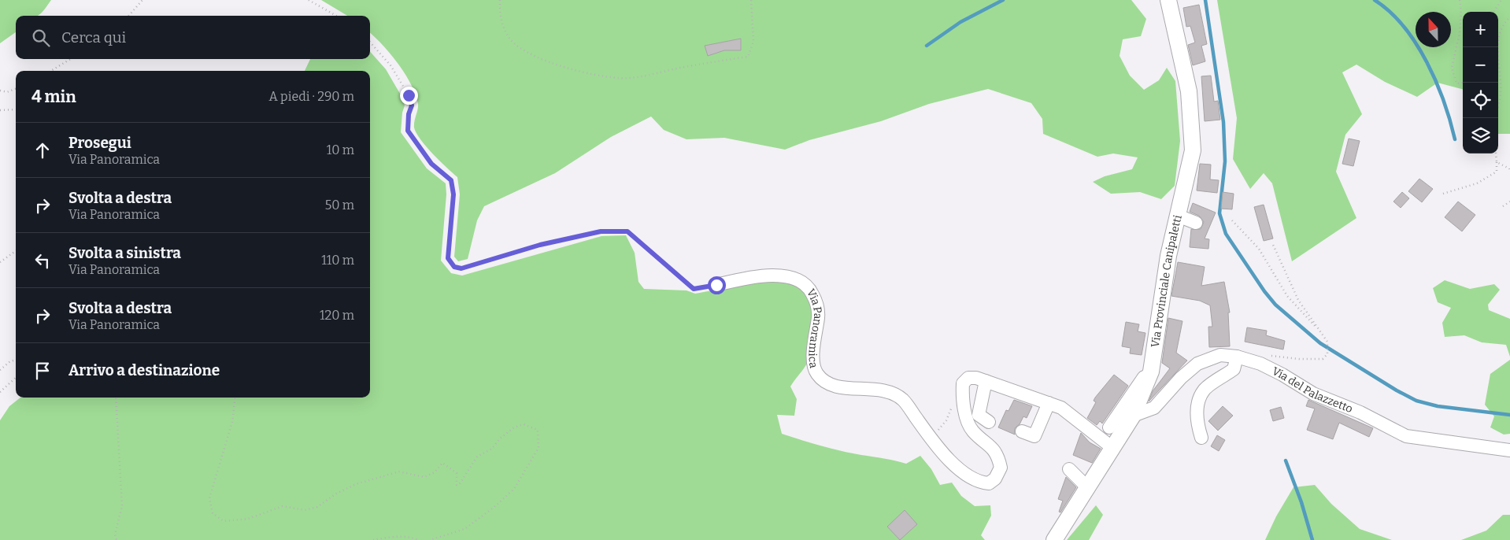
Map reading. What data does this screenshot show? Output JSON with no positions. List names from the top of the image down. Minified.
{"streets":{"main road":["Via Provinciale Canipaletti"],"street":["Via Panoramica","Via del Palazzetto"]},"crossings":[["Via Provinciale Canipaletti","Via del Palazzetto"]],"north":"top","page":{"map_buttons":["+","−"],"search":"Cerca qui","heading":["4 min","A piedi · 290 m"],"list":[["Prosegui","Via Panoramica","10 m"],["Svolta a destra","Via Panoramica","50 m"],["Svolta a sinistra","Via Panoramica","110 m"],["Svolta a destra","Via Panoramica","120 m"],"Arrivo a destinazione"]}}
